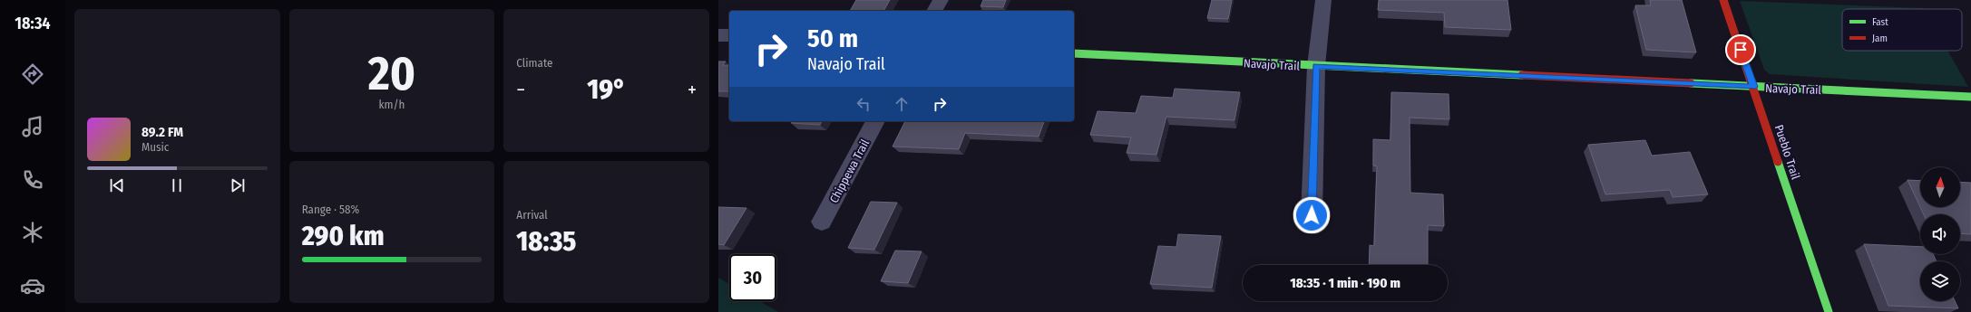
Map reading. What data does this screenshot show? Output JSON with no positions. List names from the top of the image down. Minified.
{"streets":{"street":["Navajo Trail","Pueblo Trail","Chippewa Trail"]},"crossings":[["Navajo Trail","Pueblo Trail"]],"legend":["Fast","Jam"],"north":"top","page":{"tabs":"18:34","tile":[["20","km/h"],"Climate",["Range · 58%","290 km"],["Arrival","18:35"]],"turn":["50 m","Navajo Trail"],"heat":["−","19°","+"],"song":["89.2 FM","Music"],"limit":"30","trip":"18:35 · 1 min · 190 m"}}
